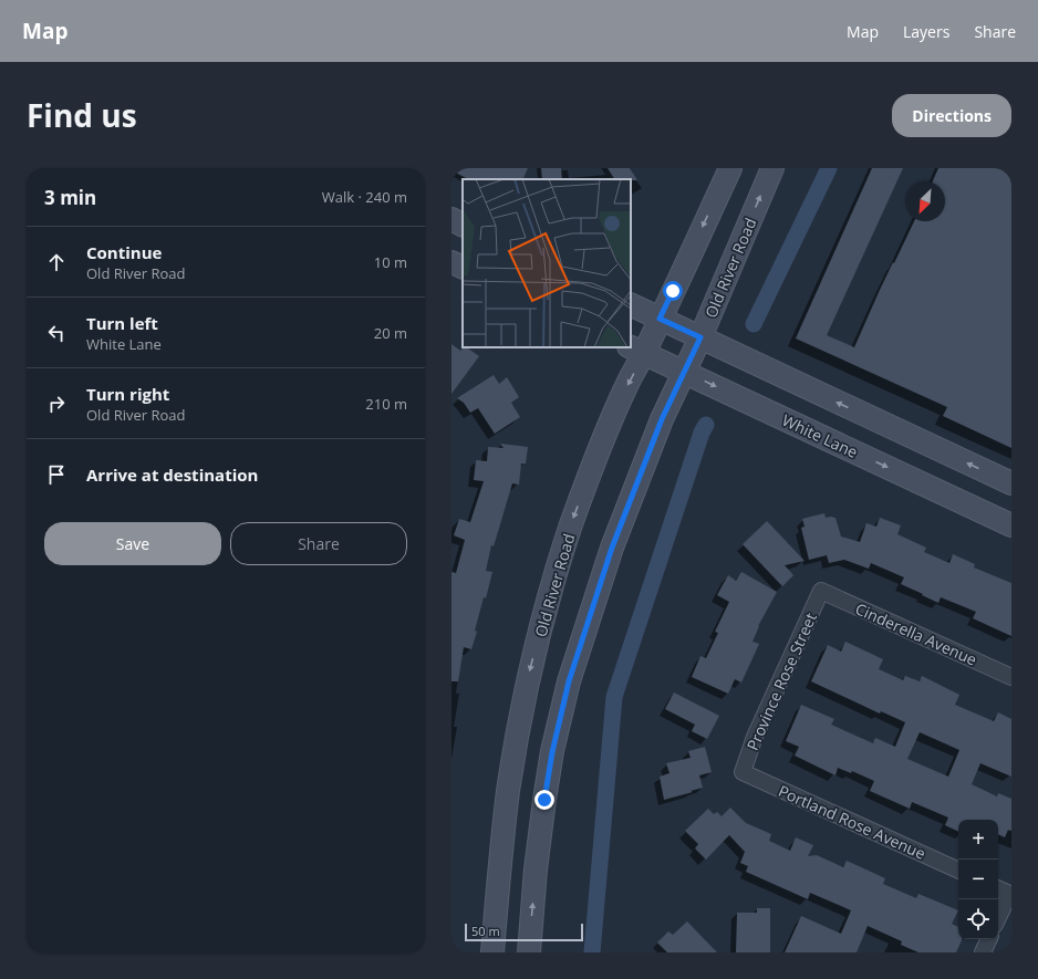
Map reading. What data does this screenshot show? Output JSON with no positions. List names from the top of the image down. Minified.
{"streets":{"main road":["Old River Road","White Lane"],"street":["Cinderella Avenue","Province Rose Street","Portland Rose Avenue"]},"crossings":[["Old River Road","White Lane"],["Cinderella Avenue","Province Rose Street"],["Province Rose Street","Portland Rose Avenue"]],"scale_bar":"50 m","north":"bottom left","page":{"header":"Map","nav":["Map","Layers","Share"],"title":"Find us","buttons":["Directions",["Save","Share"]],"heading":["3 min","Walk · 240 m"],"list":[["Continue","Old River Road","10 m"],["Turn left","White Lane","20 m"],["Turn right","Old River Road","210 m"],"Arrive at destination"],"map_buttons":["+","−"],"scale":"50 m"}}
